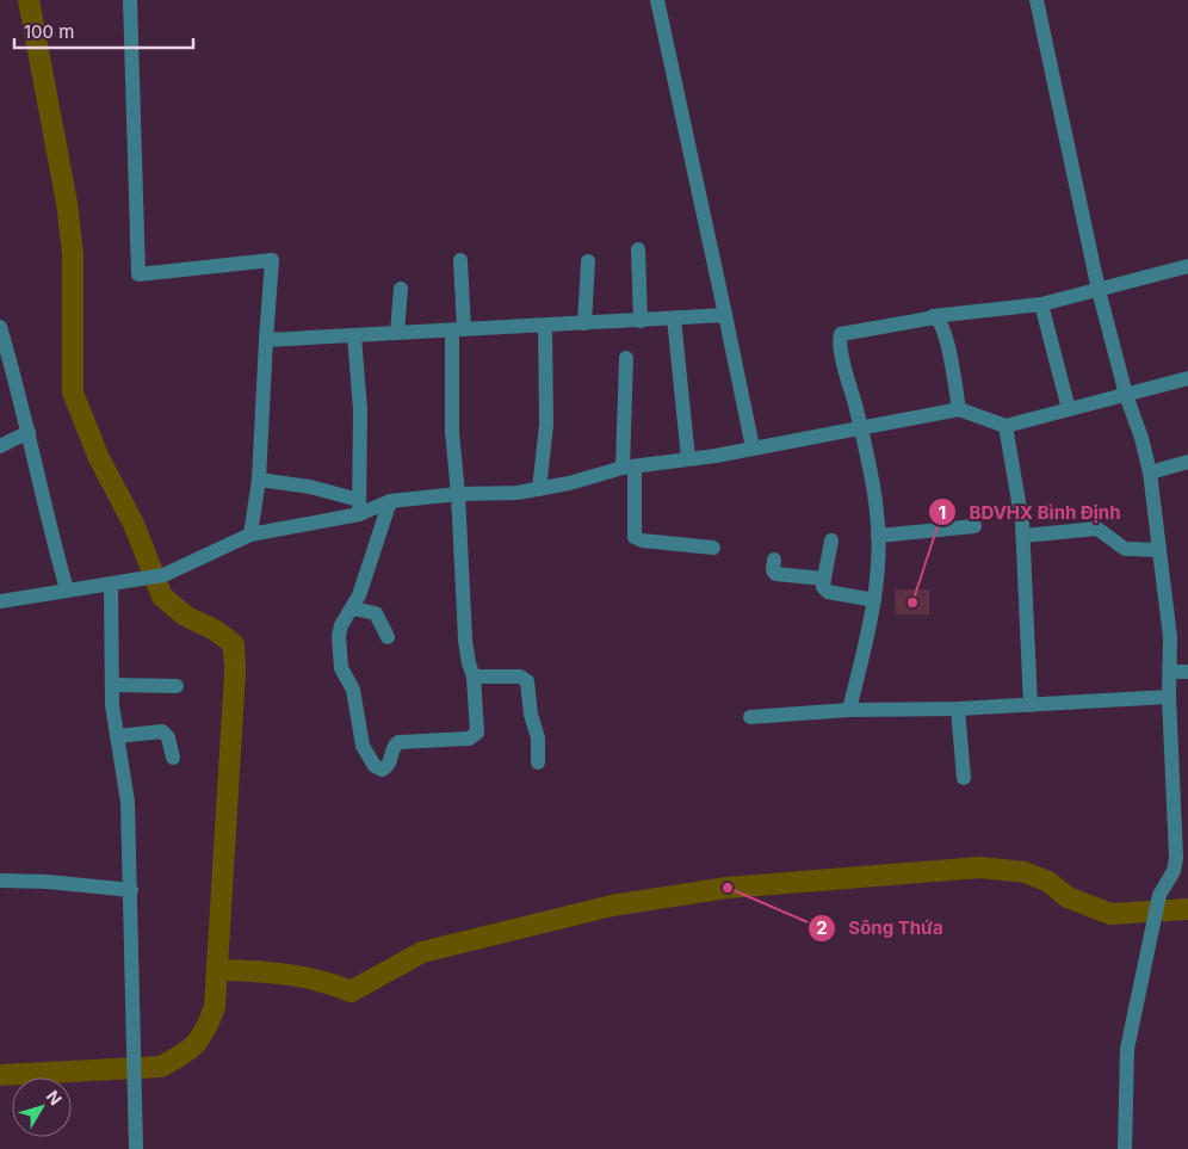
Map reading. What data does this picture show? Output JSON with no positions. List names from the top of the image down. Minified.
{"places":["BDVHX Bình Định","Sông Thứa"],"scale_bar":"100 m","north":"top right"}
